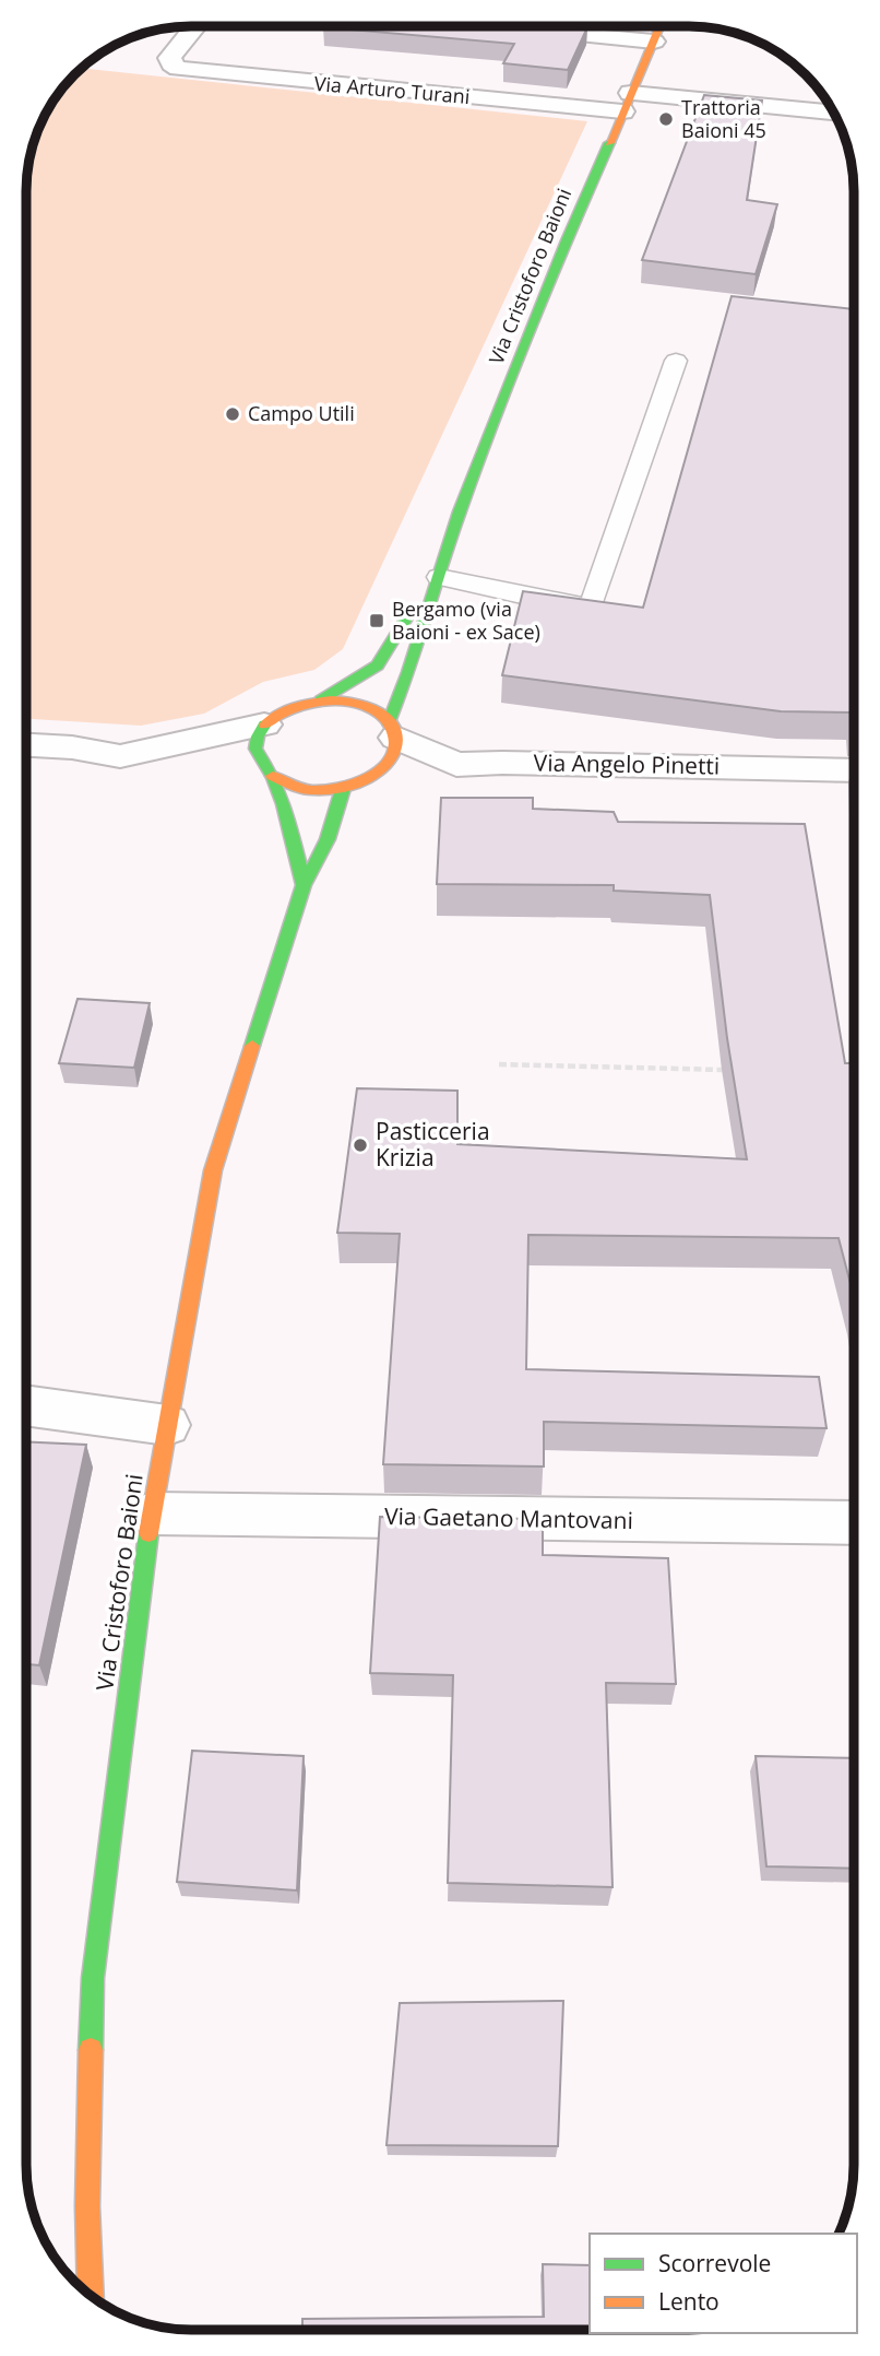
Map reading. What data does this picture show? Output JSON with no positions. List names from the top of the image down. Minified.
{"streets":{"street":["Via Arturo Turani","Via Cristoforo Baioni","Via Angelo Pinetti","Via Gaetano Mantovani"]},"crossings":[["Via Arturo Turani","Via Cristoforo Baioni"],["Via Cristoforo Baioni","Via Angelo Pinetti"],["Via Cristoforo Baioni","Via Gaetano Mantovani"]],"places":{"other":["Trattoria Baioni 45","Campo Utili","Pasticceria Krizia"],"transit":["Bergamo (via Baioni - ex Sace)"]},"legend":["Scorrevole","Lento"]}
